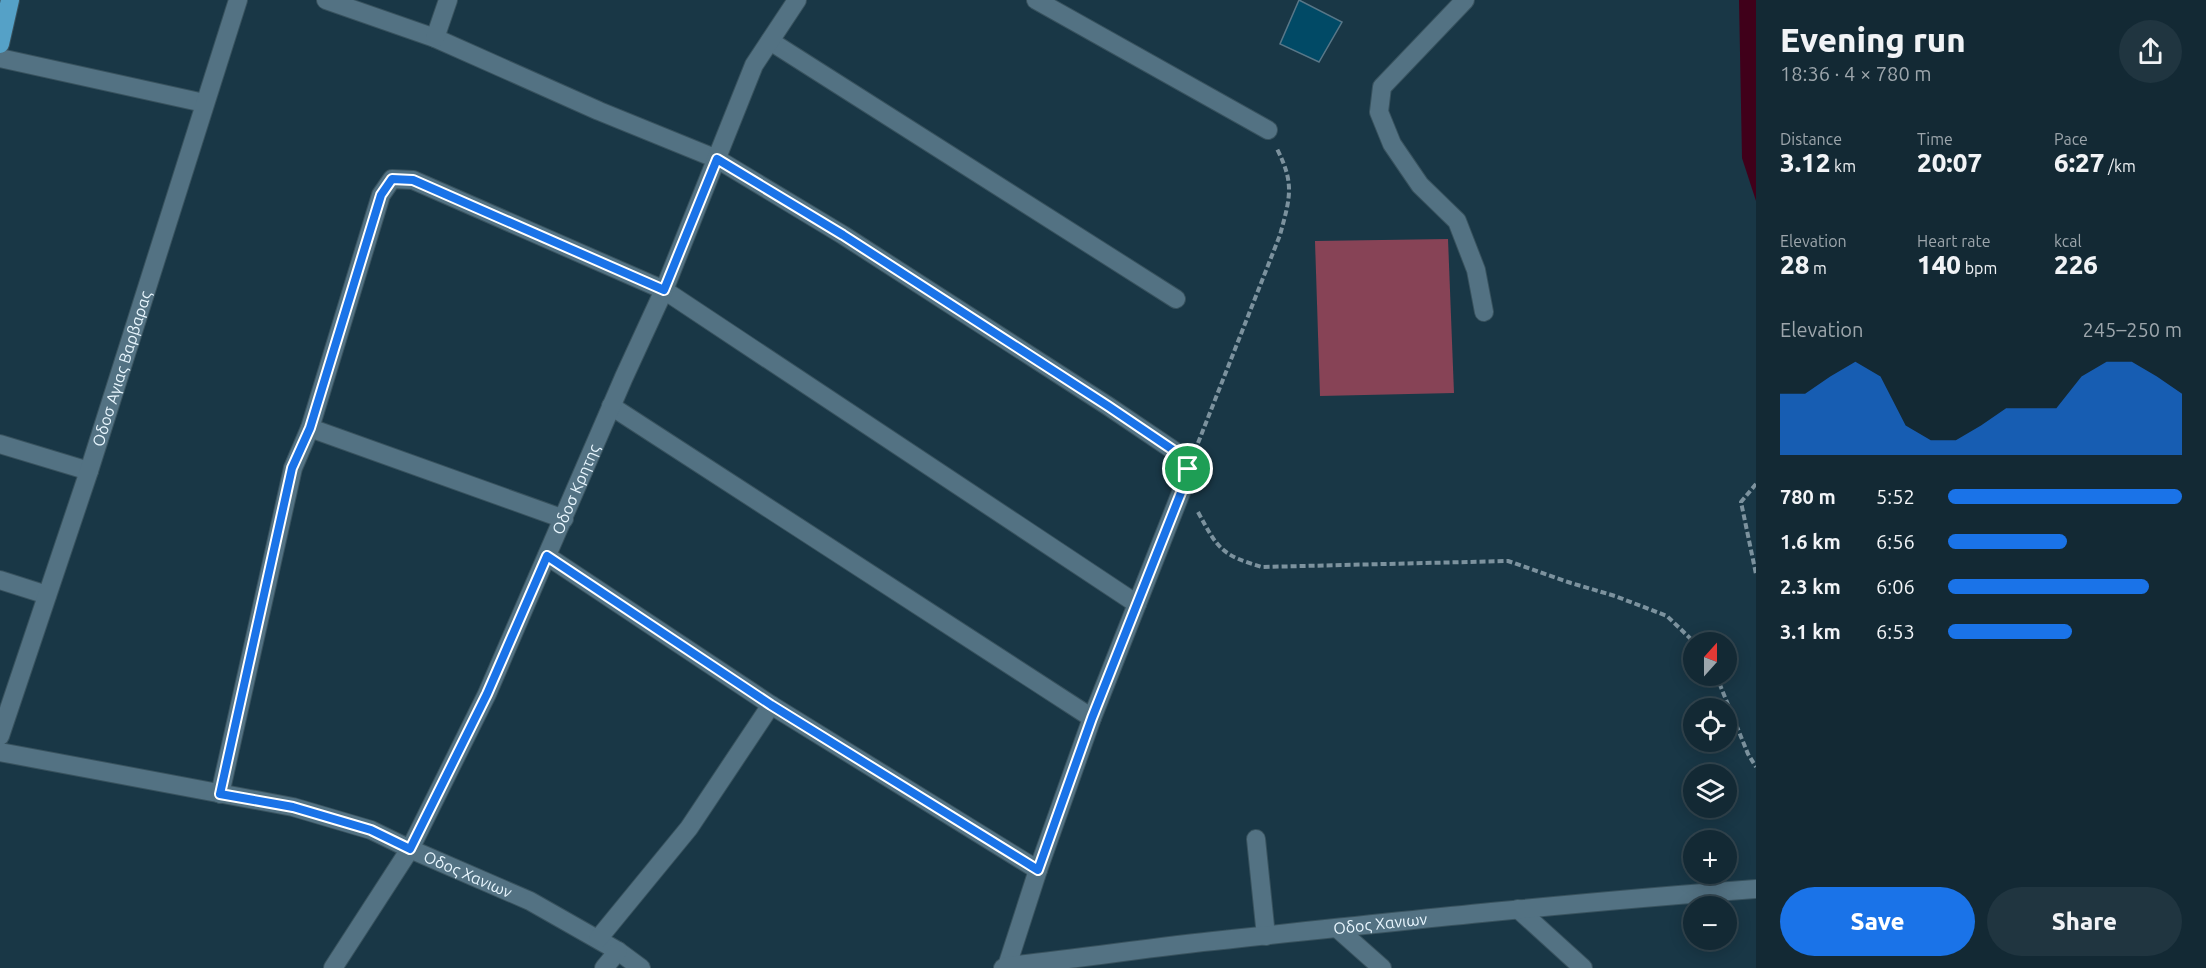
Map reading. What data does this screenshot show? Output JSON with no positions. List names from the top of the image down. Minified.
{"streets":{"street":["Οδοσ Αγιας Βαρβαρας","Οδοσ Κρητης","Οδος Χανιων"]},"crossings":[["Οδοσ Κρητης","Οδος Χανιων"]],"north":"top","page":{"heading":["Evening run","18:36 · 4 × 780 m"],"stats":[["Distance","3.12 km"],["Time","20:07"],["Pace","6:27 /km"],["Elevation","28 m"],["Heart rate","140 bpm"],["kcal","226"]],"chart":["Elevation","245–250 m"],"list":[{"name":"780 m","note":"5:52"},{"name":"1.6 km","note":"6:56"},{"name":"2.3 km","note":"6:06"},{"name":"3.1 km","note":"6:53"}],"map_buttons":["+","−"],"buttons":["Save","Share"]}}
